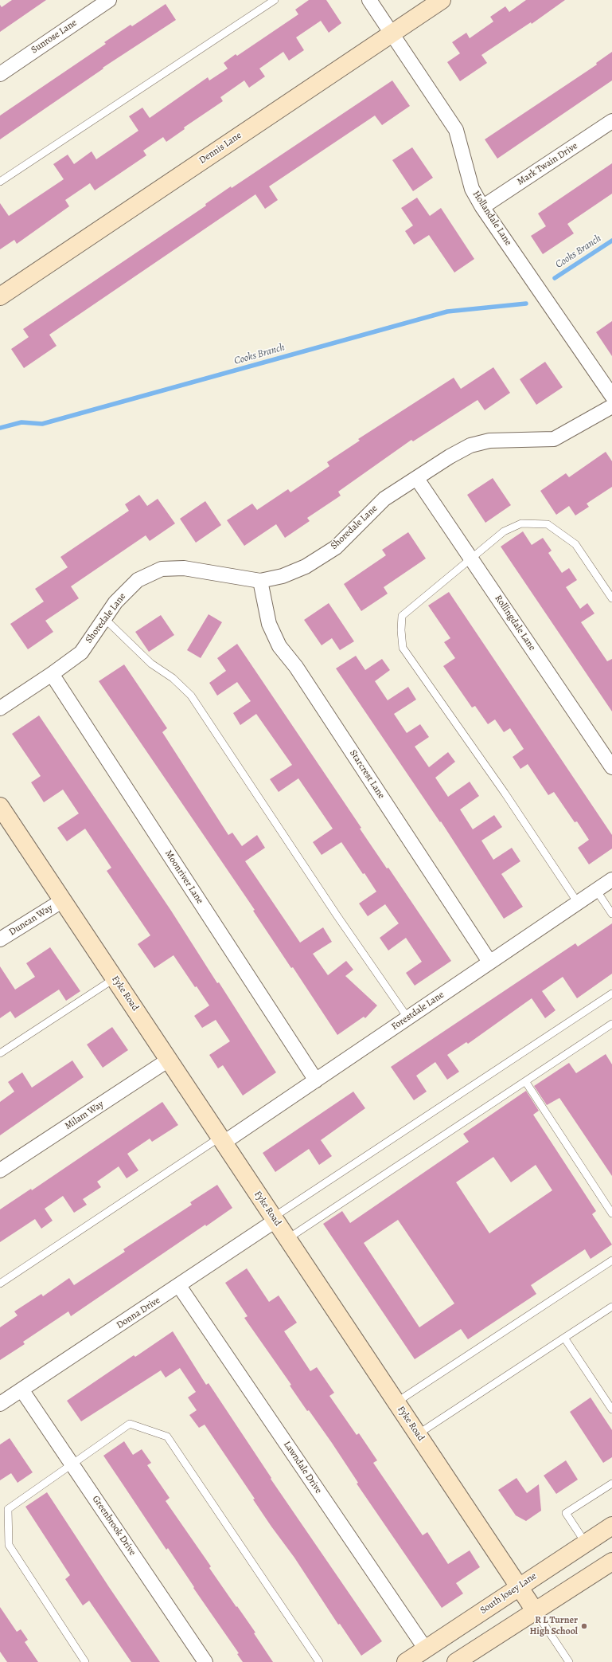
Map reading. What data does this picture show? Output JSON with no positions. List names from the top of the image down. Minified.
{"streets":{"street":["Sunrose Lane","Dennis Lane","Mark Twain Drive","Hollandale Lane","Shoredale Lane","Rollingdale Lane","Starcrest Lane","Moonriver Lane","Duncan Way","Fyke Road","Forestdale Lane","Milam Way","Donna Drive","Lawndale Drive","Greenbrook Drive","South Josey Lane"]},"crossings":[["Dennis Lane","Hollandale Lane"],["Mark Twain Drive","Hollandale Lane"],["Shoredale Lane","Rollingdale Lane"],["Shoredale Lane","Starcrest Lane"],["Shoredale Lane","Moonriver Lane"],["Starcrest Lane","Forestdale Lane"],["Moonriver Lane","Forestdale Lane"],["Duncan Way","Fyke Road"],["Fyke Road","Forestdale Lane"],["Fyke Road","Milam Way"],["Fyke Road","Donna Drive"],["Fyke Road","South Josey Lane"],["Donna Drive","Lawndale Drive"],["Donna Drive","Greenbrook Drive"],["Lawndale Drive","South Josey Lane"]],"water":["Cooks Branch"],"places":["R L Turner High School"]}
